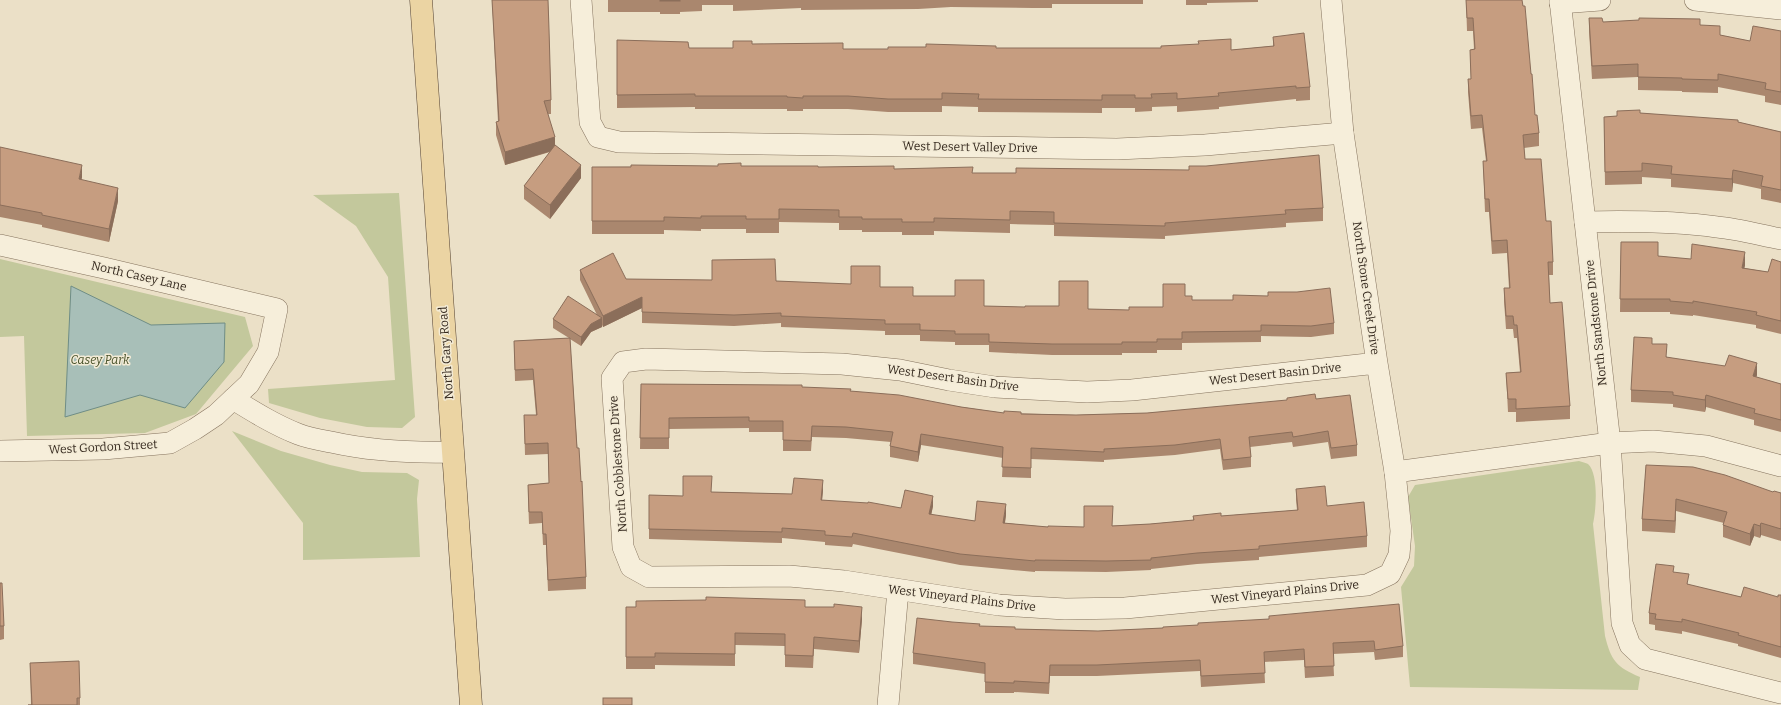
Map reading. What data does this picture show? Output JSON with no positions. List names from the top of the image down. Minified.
{"streets":{"main road":["North Gary Road"],"street":["West Desert Valley Drive","North Casey Lane","North Stone Creek Drive","North Sandstone Drive","West Desert Basin Drive","West Gordon Street","North Cobblestone Drive","West Vineyard Plains Drive"]},"crossings":[["West Desert Valley Drive","North Stone Creek Drive"],["North Casey Lane","West Gordon Street"],["North Stone Creek Drive","West Desert Basin Drive"],["North Stone Creek Drive","West Vineyard Plains Drive"],["West Desert Basin Drive","North Cobblestone Drive"],["North Cobblestone Drive","West Vineyard Plains Drive"]],"parks":["Casey Park"]}
